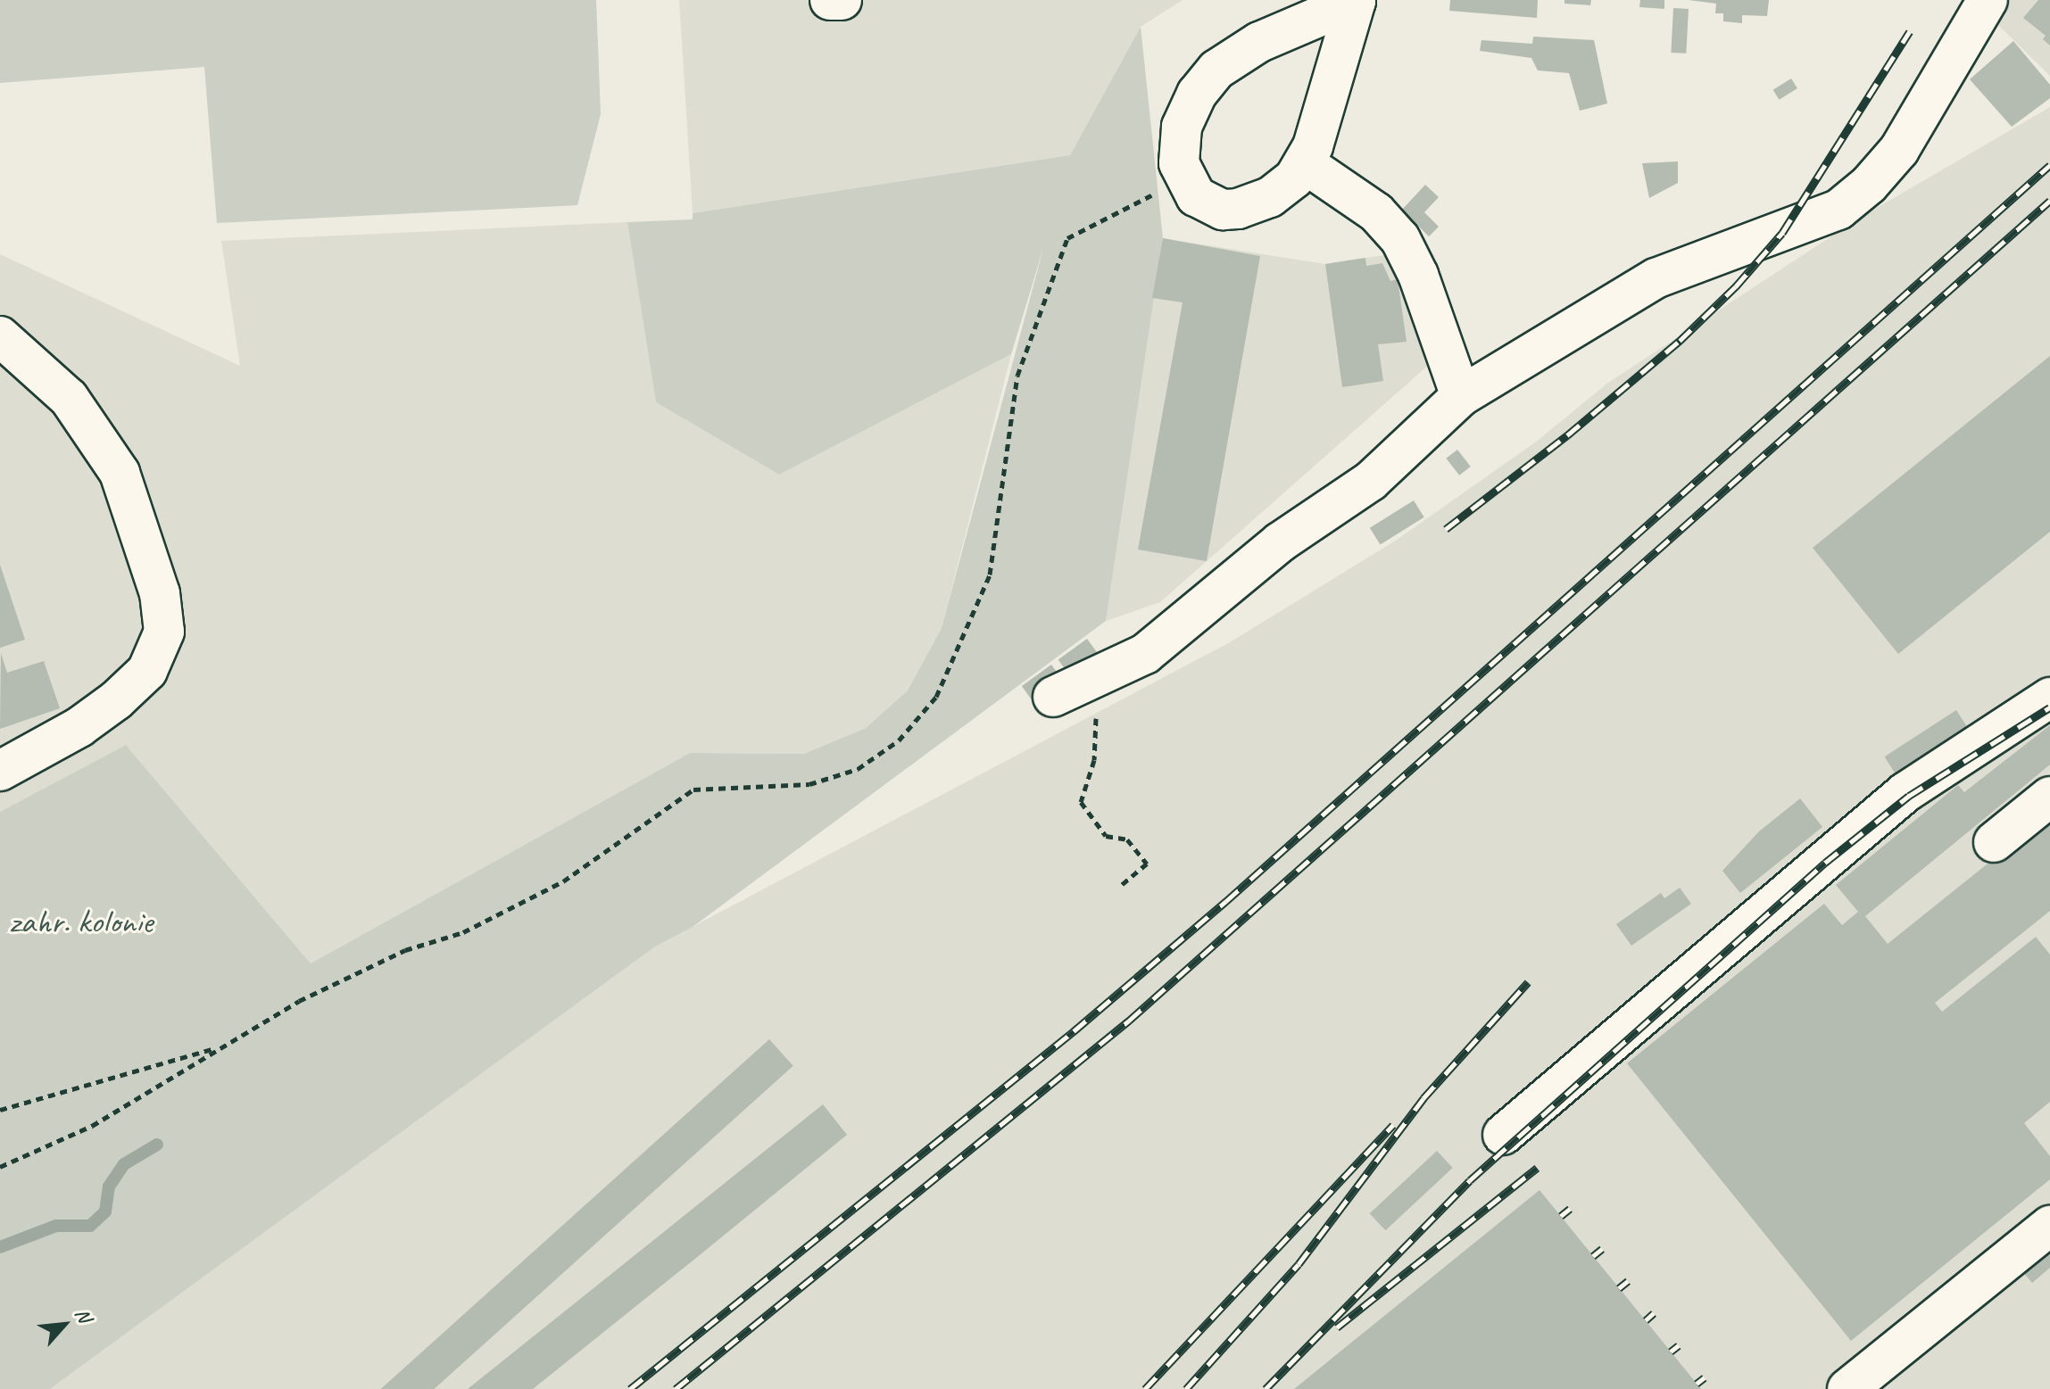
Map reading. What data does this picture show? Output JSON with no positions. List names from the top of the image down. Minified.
{"parks":["zahr. kolonie"],"north":"top right"}
